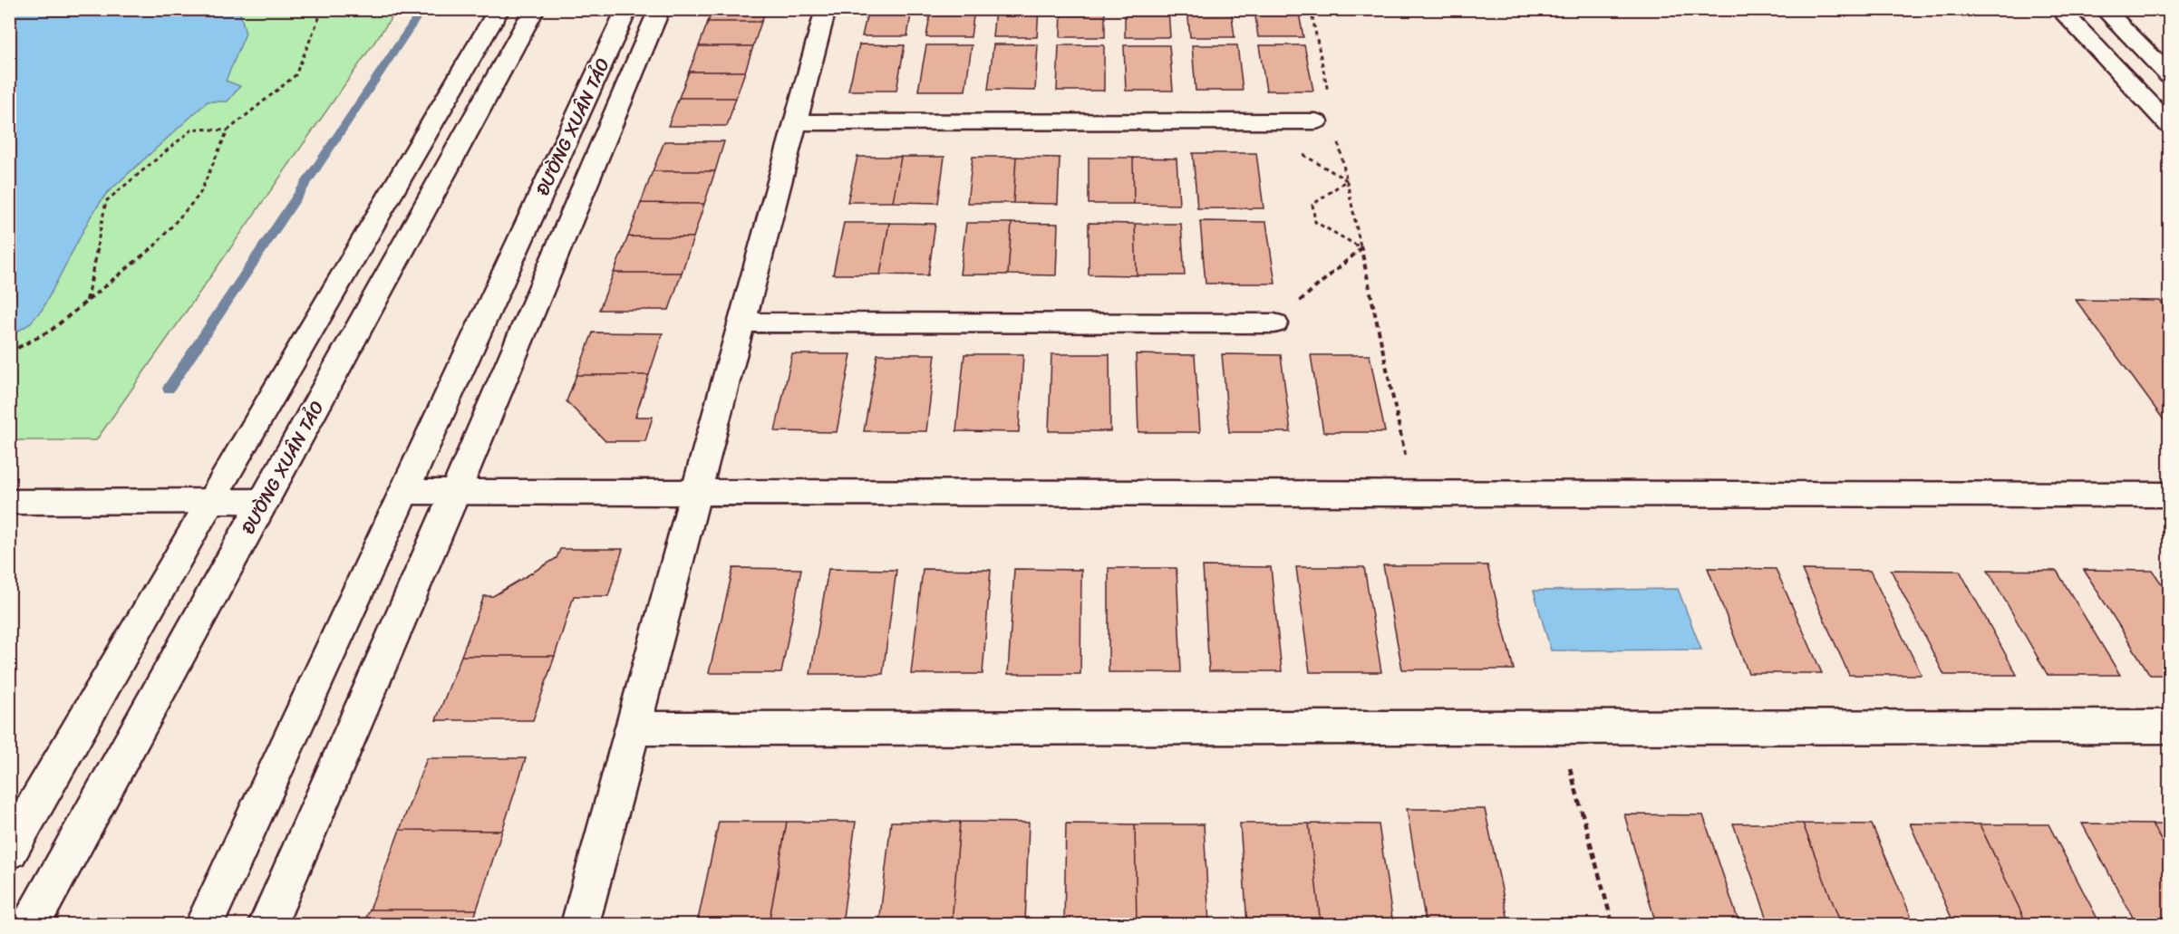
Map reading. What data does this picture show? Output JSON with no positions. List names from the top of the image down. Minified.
{"streets":{"street":["ĐƯỜNG XUÂN TẢO"]}}
